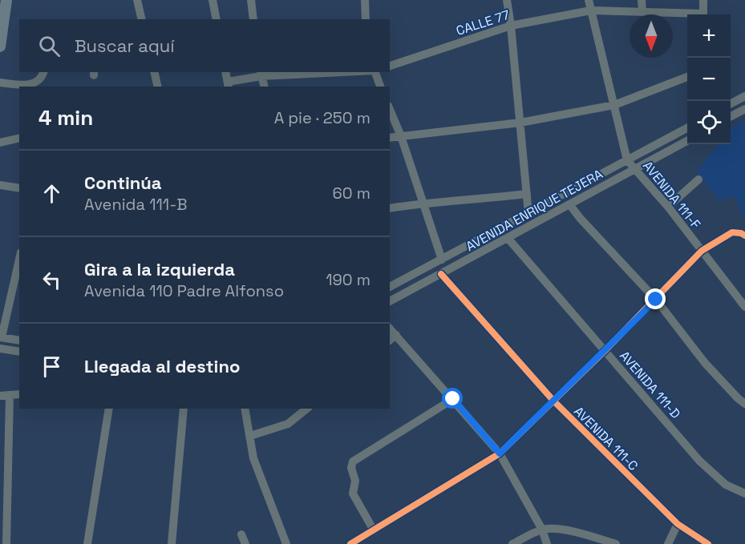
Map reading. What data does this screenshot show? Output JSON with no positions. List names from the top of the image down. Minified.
{"streets":{"street":["CALLE 77","AVENIDA 111-F","AVENIDA ENRIQUE TEJERA","AVENIDA 111-D","AVENIDA 111-C"]},"crossings":[["CALLE 77","AVENIDA 111-F"],["AVENIDA 111-F","AVENIDA ENRIQUE TEJERA"],["AVENIDA ENRIQUE TEJERA","AVENIDA 111-D"],["AVENIDA ENRIQUE TEJERA","AVENIDA 111-C"]],"north":"bottom","page":{"map_buttons":["+","−"],"search":"Buscar aquí","heading":["4 min","A pie · 250 m"],"list":[["Continúa","Avenida 111-B","60 m"],["Gira a la izquierda","Avenida 110 Padre Alfonso","190 m"],"Llegada al destino"]}}
